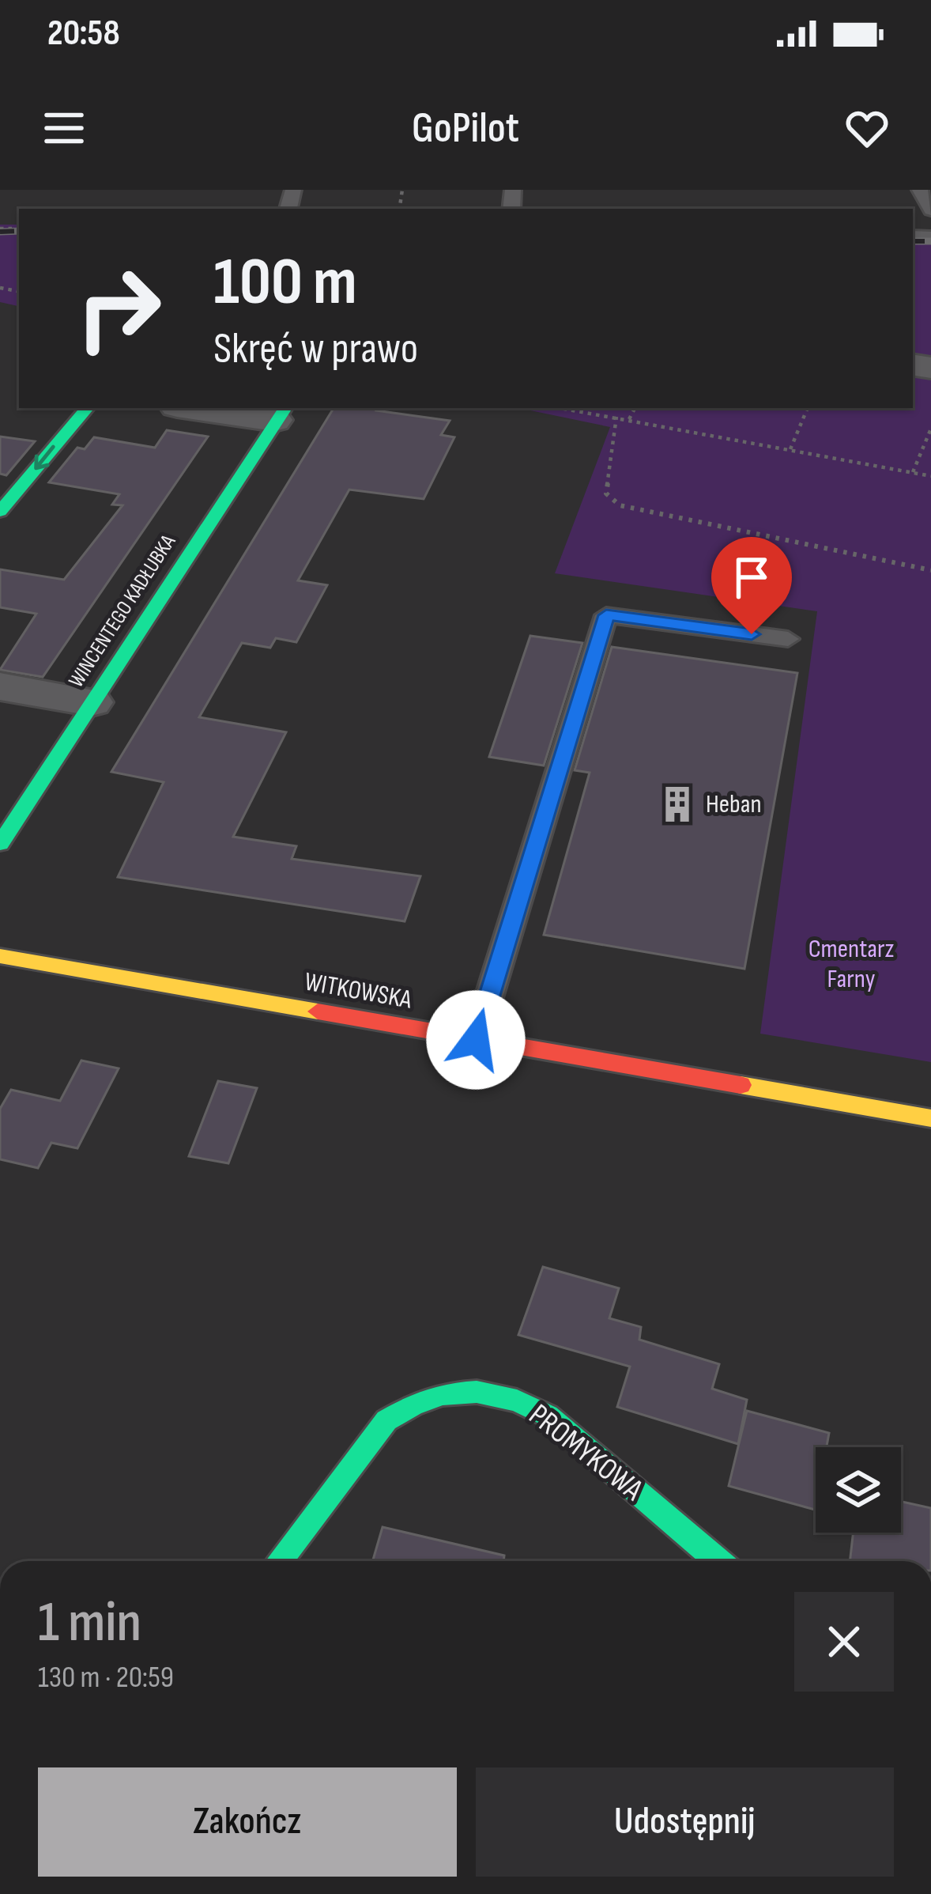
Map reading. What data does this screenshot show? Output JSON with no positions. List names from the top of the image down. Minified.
{"streets":{"street":["WINCENTEGO KADŁUBKA","WITKOWSKA","PROMYKOWA"]},"parks":["Cmentarz Farny"],"places":{"building":["Heban"]},"page":{"status":"20:58","header":"GoPilot","turn":["100 m","Skręć w prawo"],"heading":["1 min","130 m · 20:59"],"buttons":["Zakończ","Udostępnij"]}}
